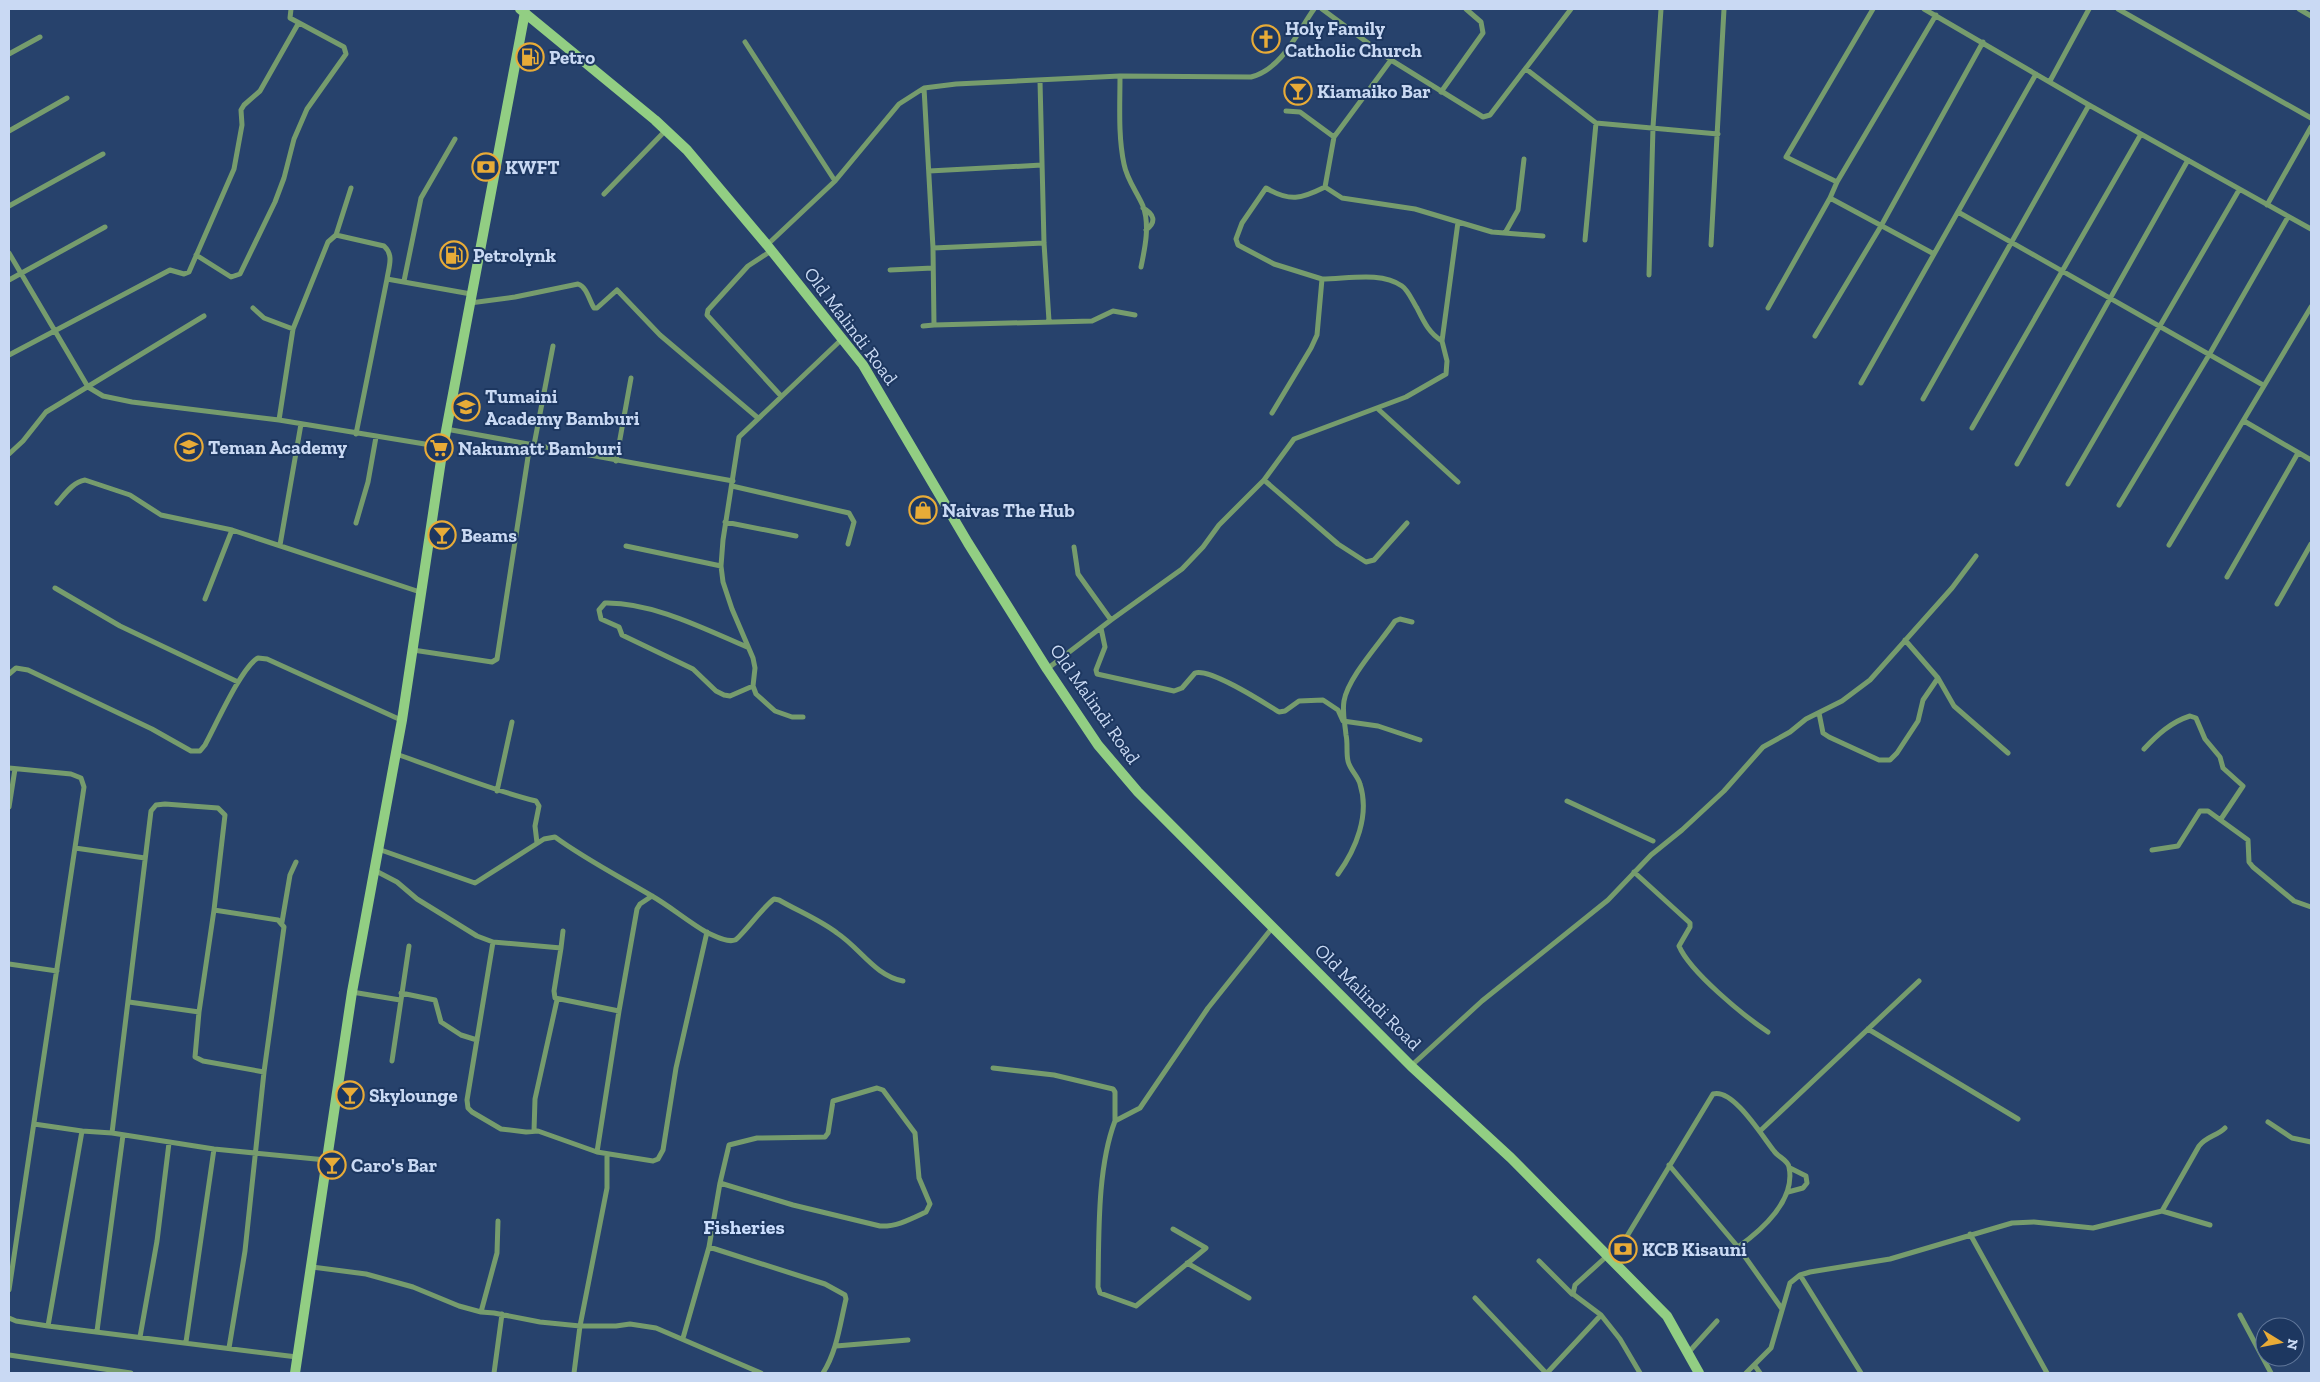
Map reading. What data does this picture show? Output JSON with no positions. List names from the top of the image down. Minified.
{"streets":{"main road":["Old Malindi Road"]},"districts":["Fisheries"],"places":{"church":["Holy Family Catholic Church"],"fuel station":["Petro","Petrolynk"],"bar":["Kiamaiko Bar","Beams","Skylounge","Caro's Bar"],"bank":["KWFT","KCB Kisauni"],"school or university":["Tumaini Academy Bamburi","Teman Academy"],"supermarket":["Nakumatt Bamburi"],"shop":["Naivas The Hub"]},"north":"right"}
